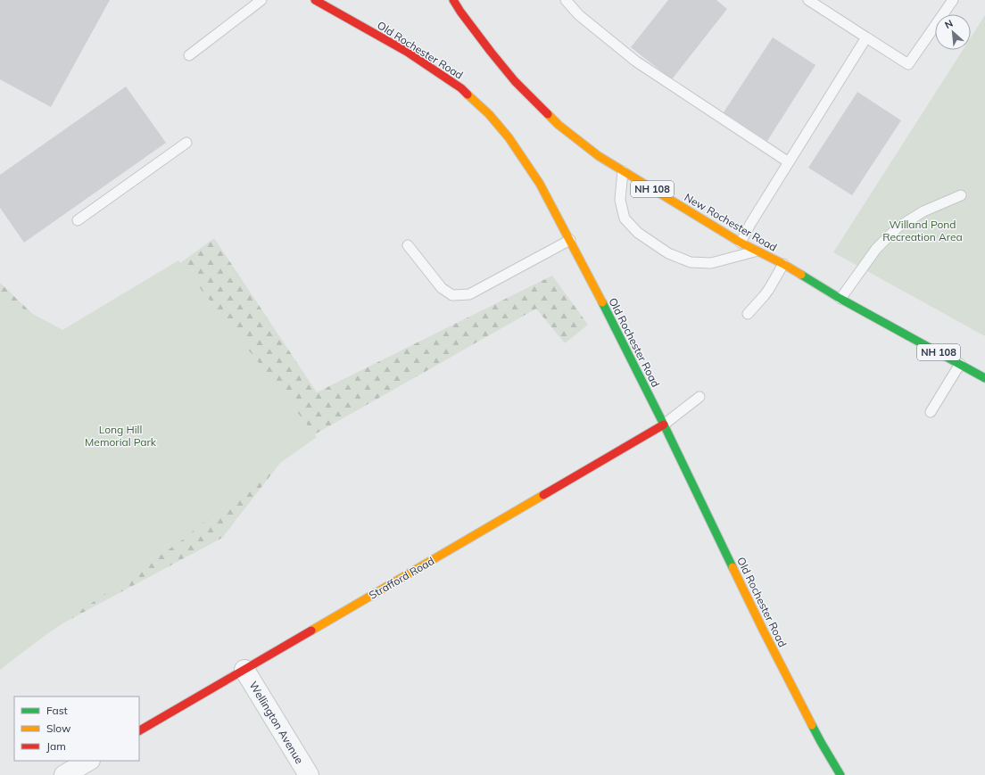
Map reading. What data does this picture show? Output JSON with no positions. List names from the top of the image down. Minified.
{"streets":{"street":["Old Rochester Road","NH 108","New Rochester Road","Strafford Road","Wellington Avenue"]},"crossings":[["Old Rochester Road","Strafford Road"],["Strafford Road","Wellington Avenue"]],"parks":["Willand Pond Recreation Area","Long Hill Memorial Park"],"legend":["Fast","Slow","Jam"],"north":"top left"}
